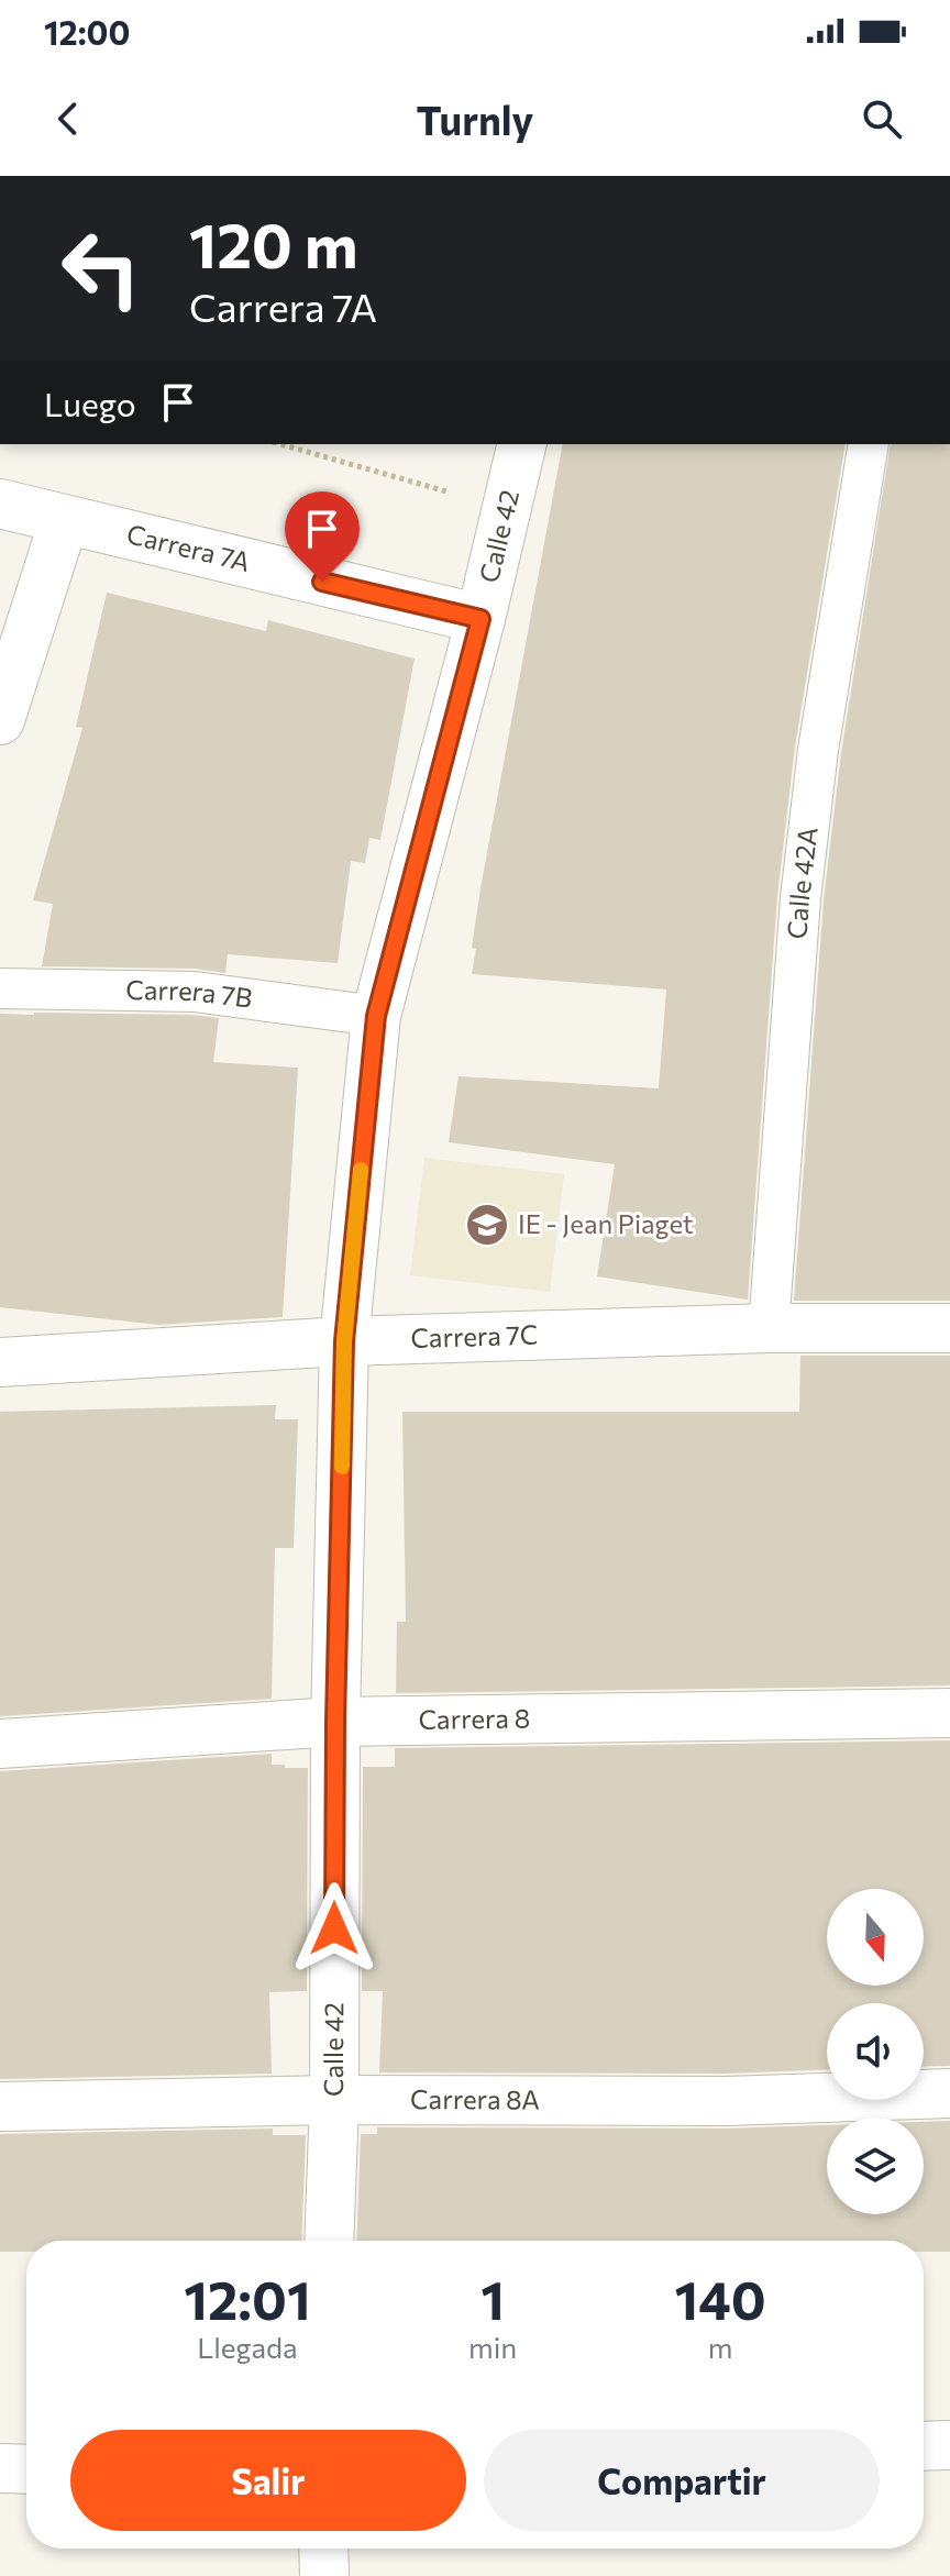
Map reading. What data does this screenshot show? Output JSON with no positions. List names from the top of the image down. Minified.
{"streets":{"street":["Calle 42","Carrera 7A","Carrera 7C","Carrera 8","Carrera 8A"],"lane":["Calle 42A","Carrera 7B"]},"crossings":[["Calle 42","Carrera 7A"],["Calle 42","Carrera 7B"],["Calle 42","Carrera 7C"],["Calle 42","Carrera 8"],["Calle 42","Carrera 8A"],["Calle 42A","Carrera 7C"]],"places":{"school or university":["IE - Jean Piaget"]},"north":"bottom","page":{"status":"12:00","header":"Turnly","turn":["120 m","Carrera 7A"],"then":"Luego","eta":["12:01","Llegada","1","min","140","m"],"buttons":["Salir","Compartir"]}}
